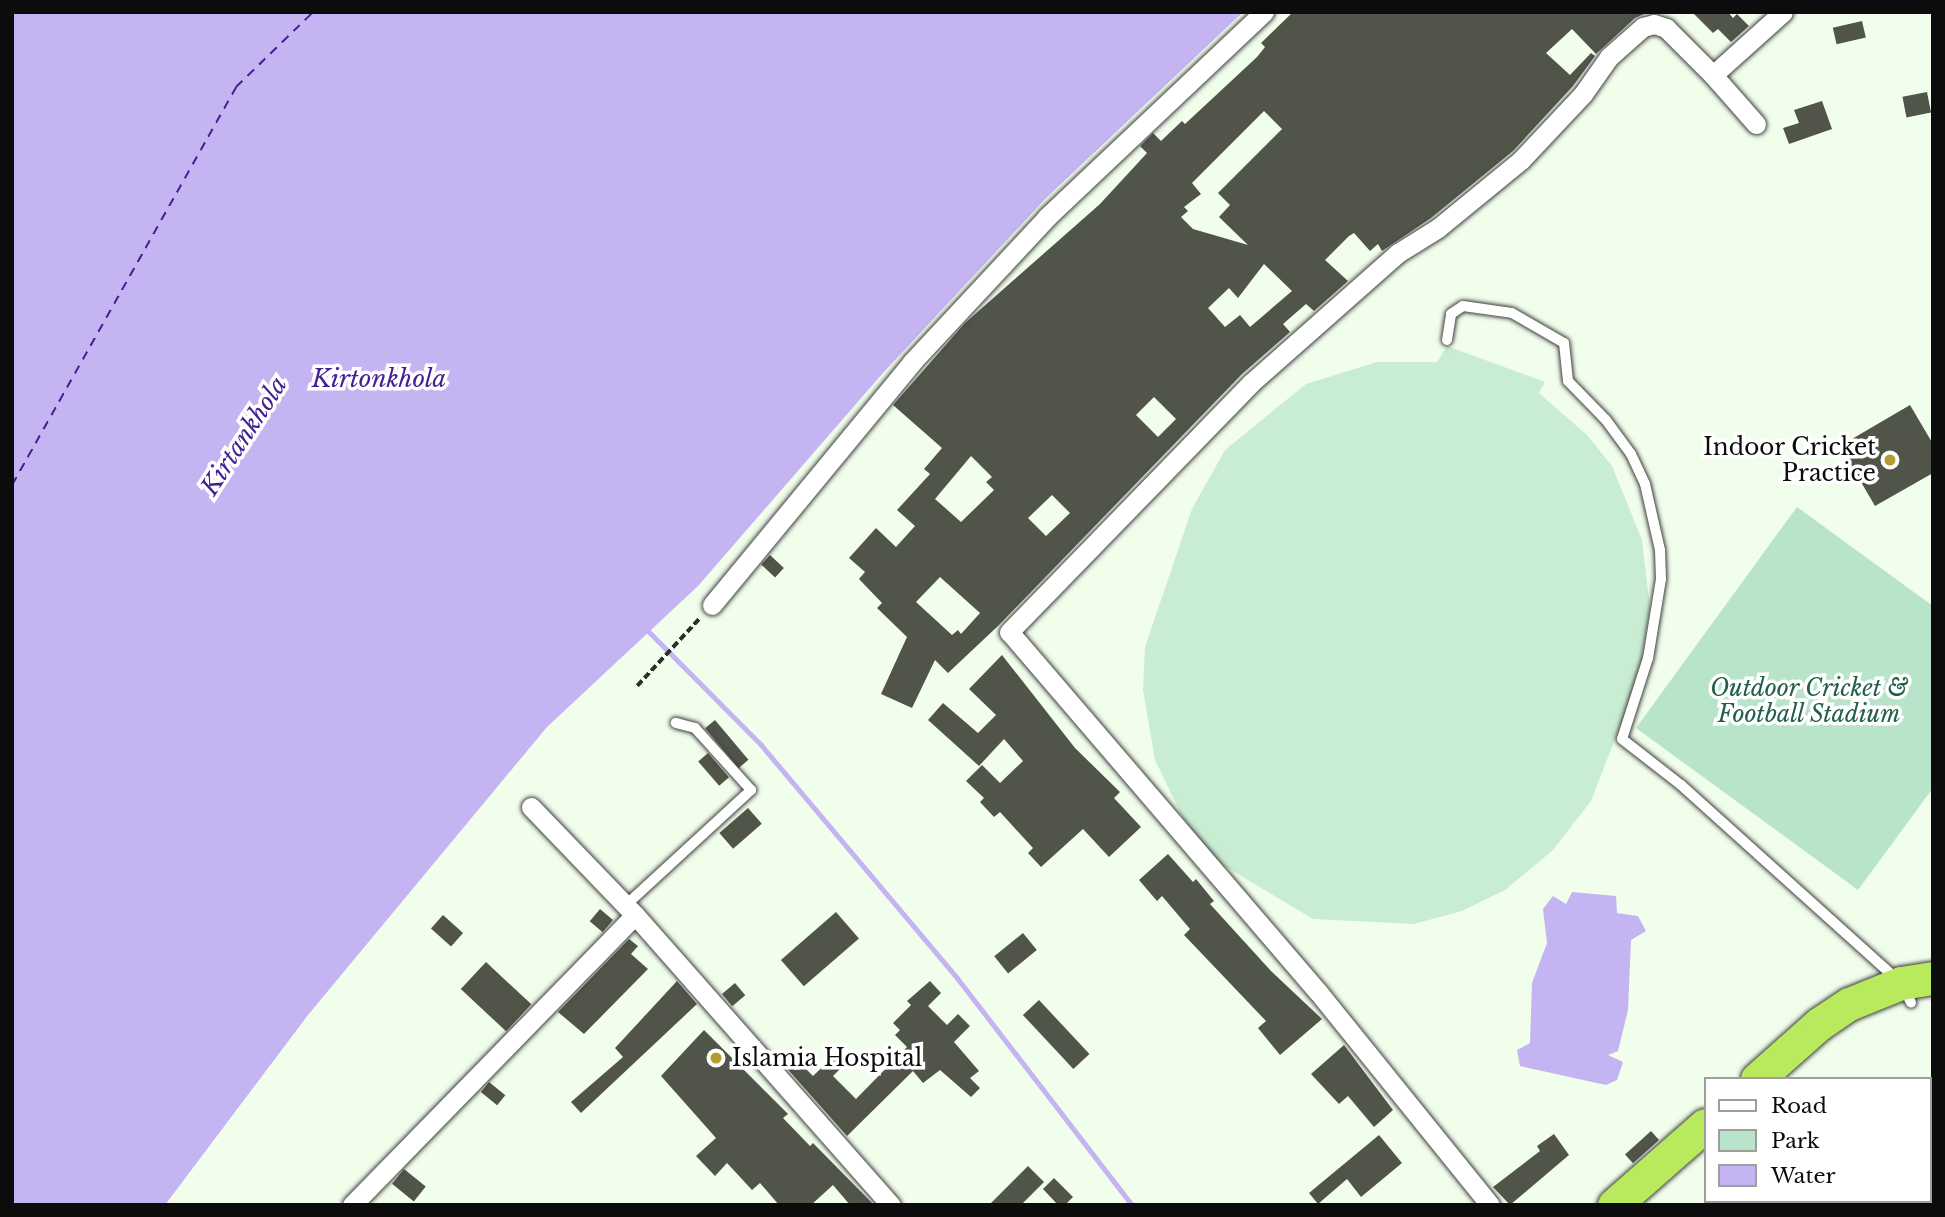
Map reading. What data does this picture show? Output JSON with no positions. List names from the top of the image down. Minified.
{"water":["Kirtonkhola","Kirtankhola"],"parks":["Outdoor Cricket & Football Stadium"],"places":["Indoor Cricket Practice","Islamia Hospital"],"legend":["Road","Park","Water"]}
